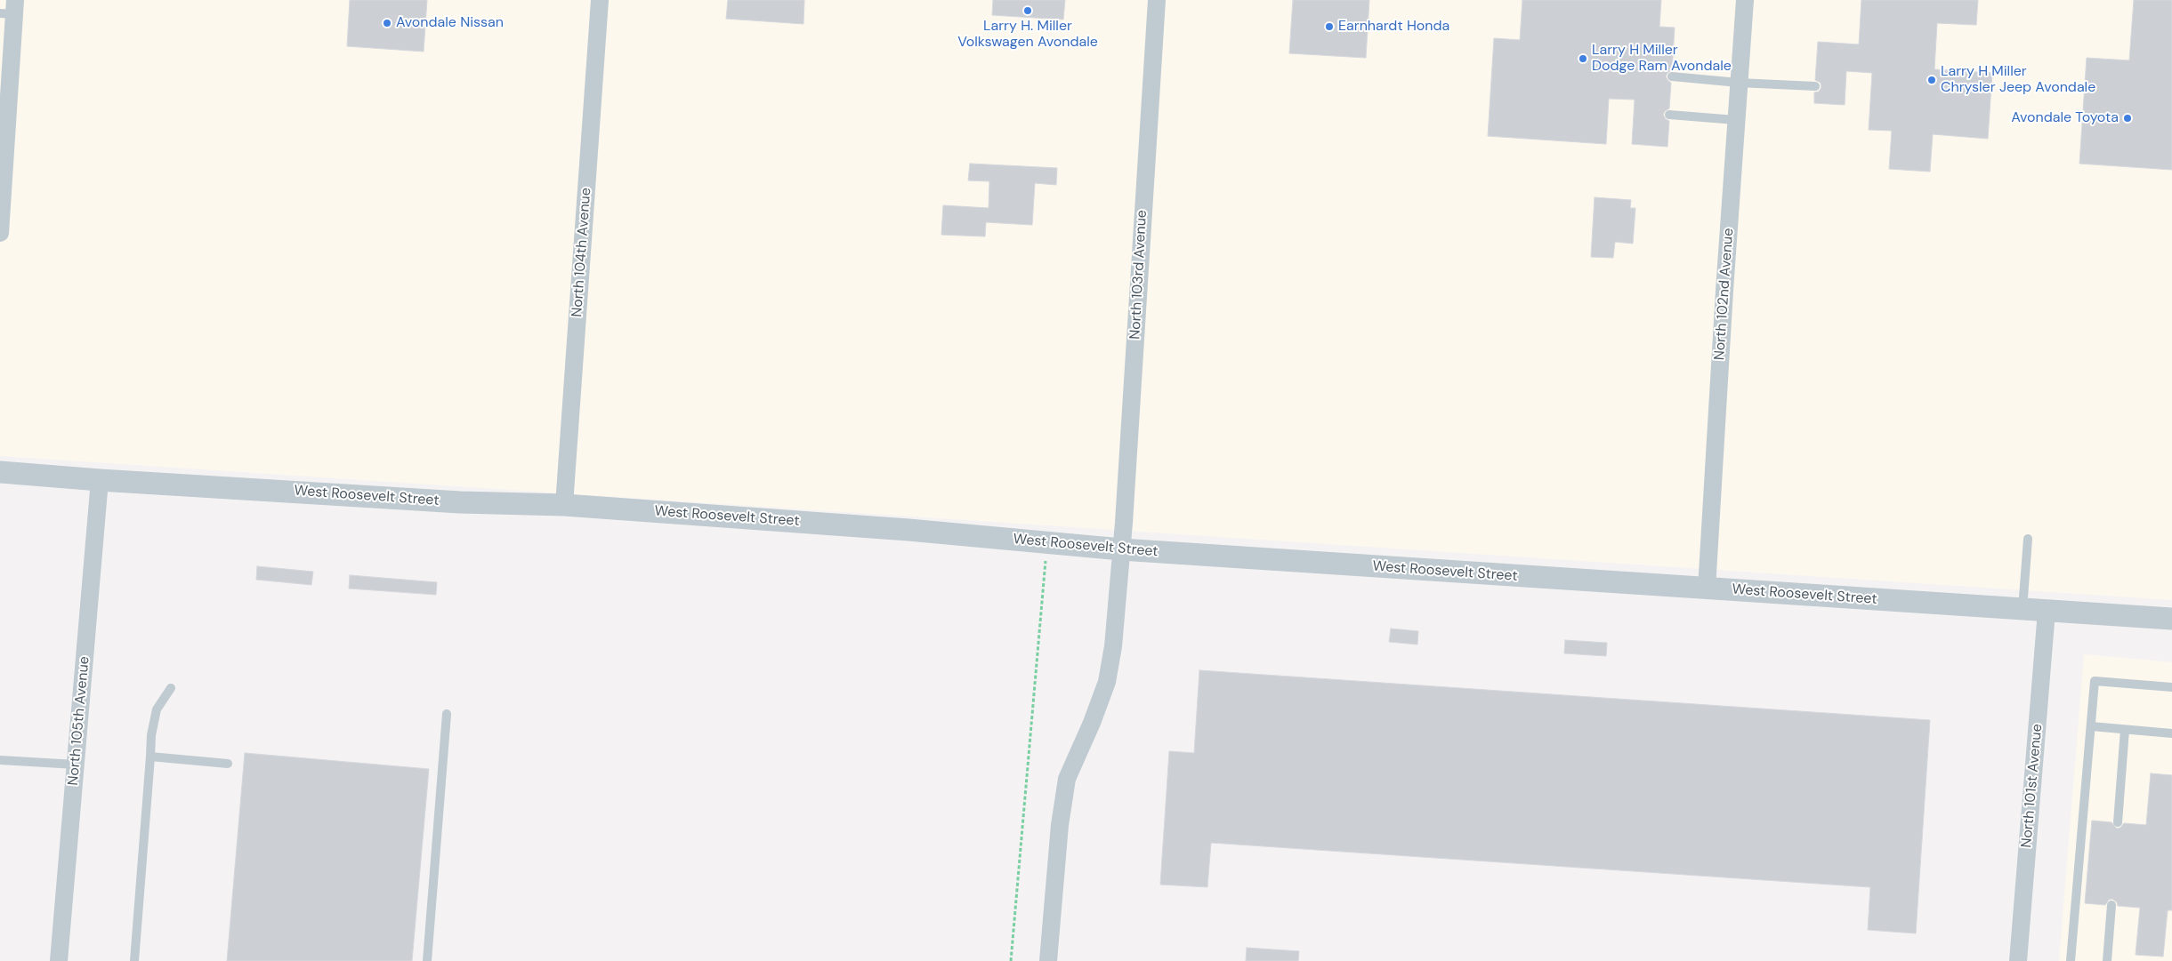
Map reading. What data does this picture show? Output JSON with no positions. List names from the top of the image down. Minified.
{"streets":{"street":["North 104th Avenue","North 103rd Avenue","North 102nd Avenue","West Roosevelt Street","North 105th Avenue","North 101st Avenue"]},"crossings":[["North 104th Avenue","West Roosevelt Street"],["North 103rd Avenue","West Roosevelt Street"],["North 102nd Avenue","West Roosevelt Street"],["West Roosevelt Street","North 105th Avenue"],["West Roosevelt Street","North 101st Avenue"]],"places":["Larry H. Miller Volkswagen Avondale","Avondale Nissan","Earnhardt Honda","Larry H Miller Dodge Ram Avondale","Larry H Miller Chrysler Jeep Avondale","Avondale Toyota"]}
